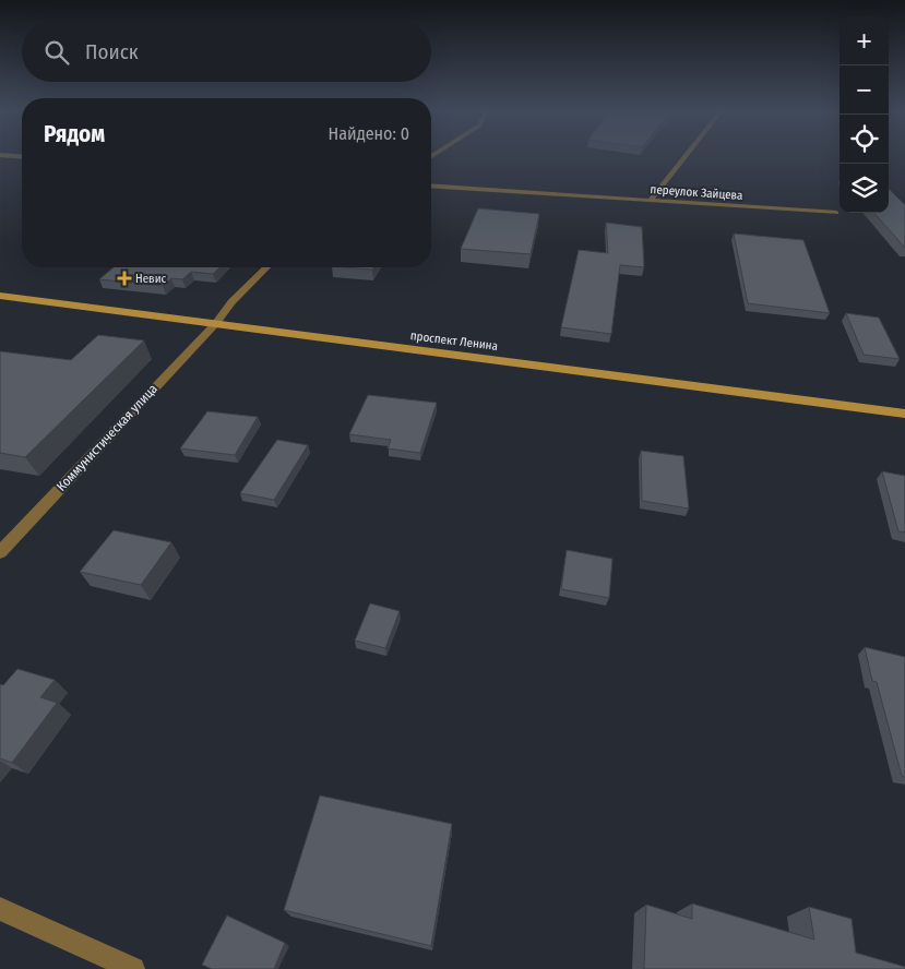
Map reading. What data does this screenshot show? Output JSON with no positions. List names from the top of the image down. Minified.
{"streets":{"street":["переулок Зайцева","проспект Ленина","Коммунистическая улица"]},"crossings":[["проспект Ленина","Коммунистическая улица"]],"places":{"health":["Невис"]},"page":{"map_buttons":["+","−"],"search":"Поиск","heading":["Рядом","Найдено: 0"]}}
